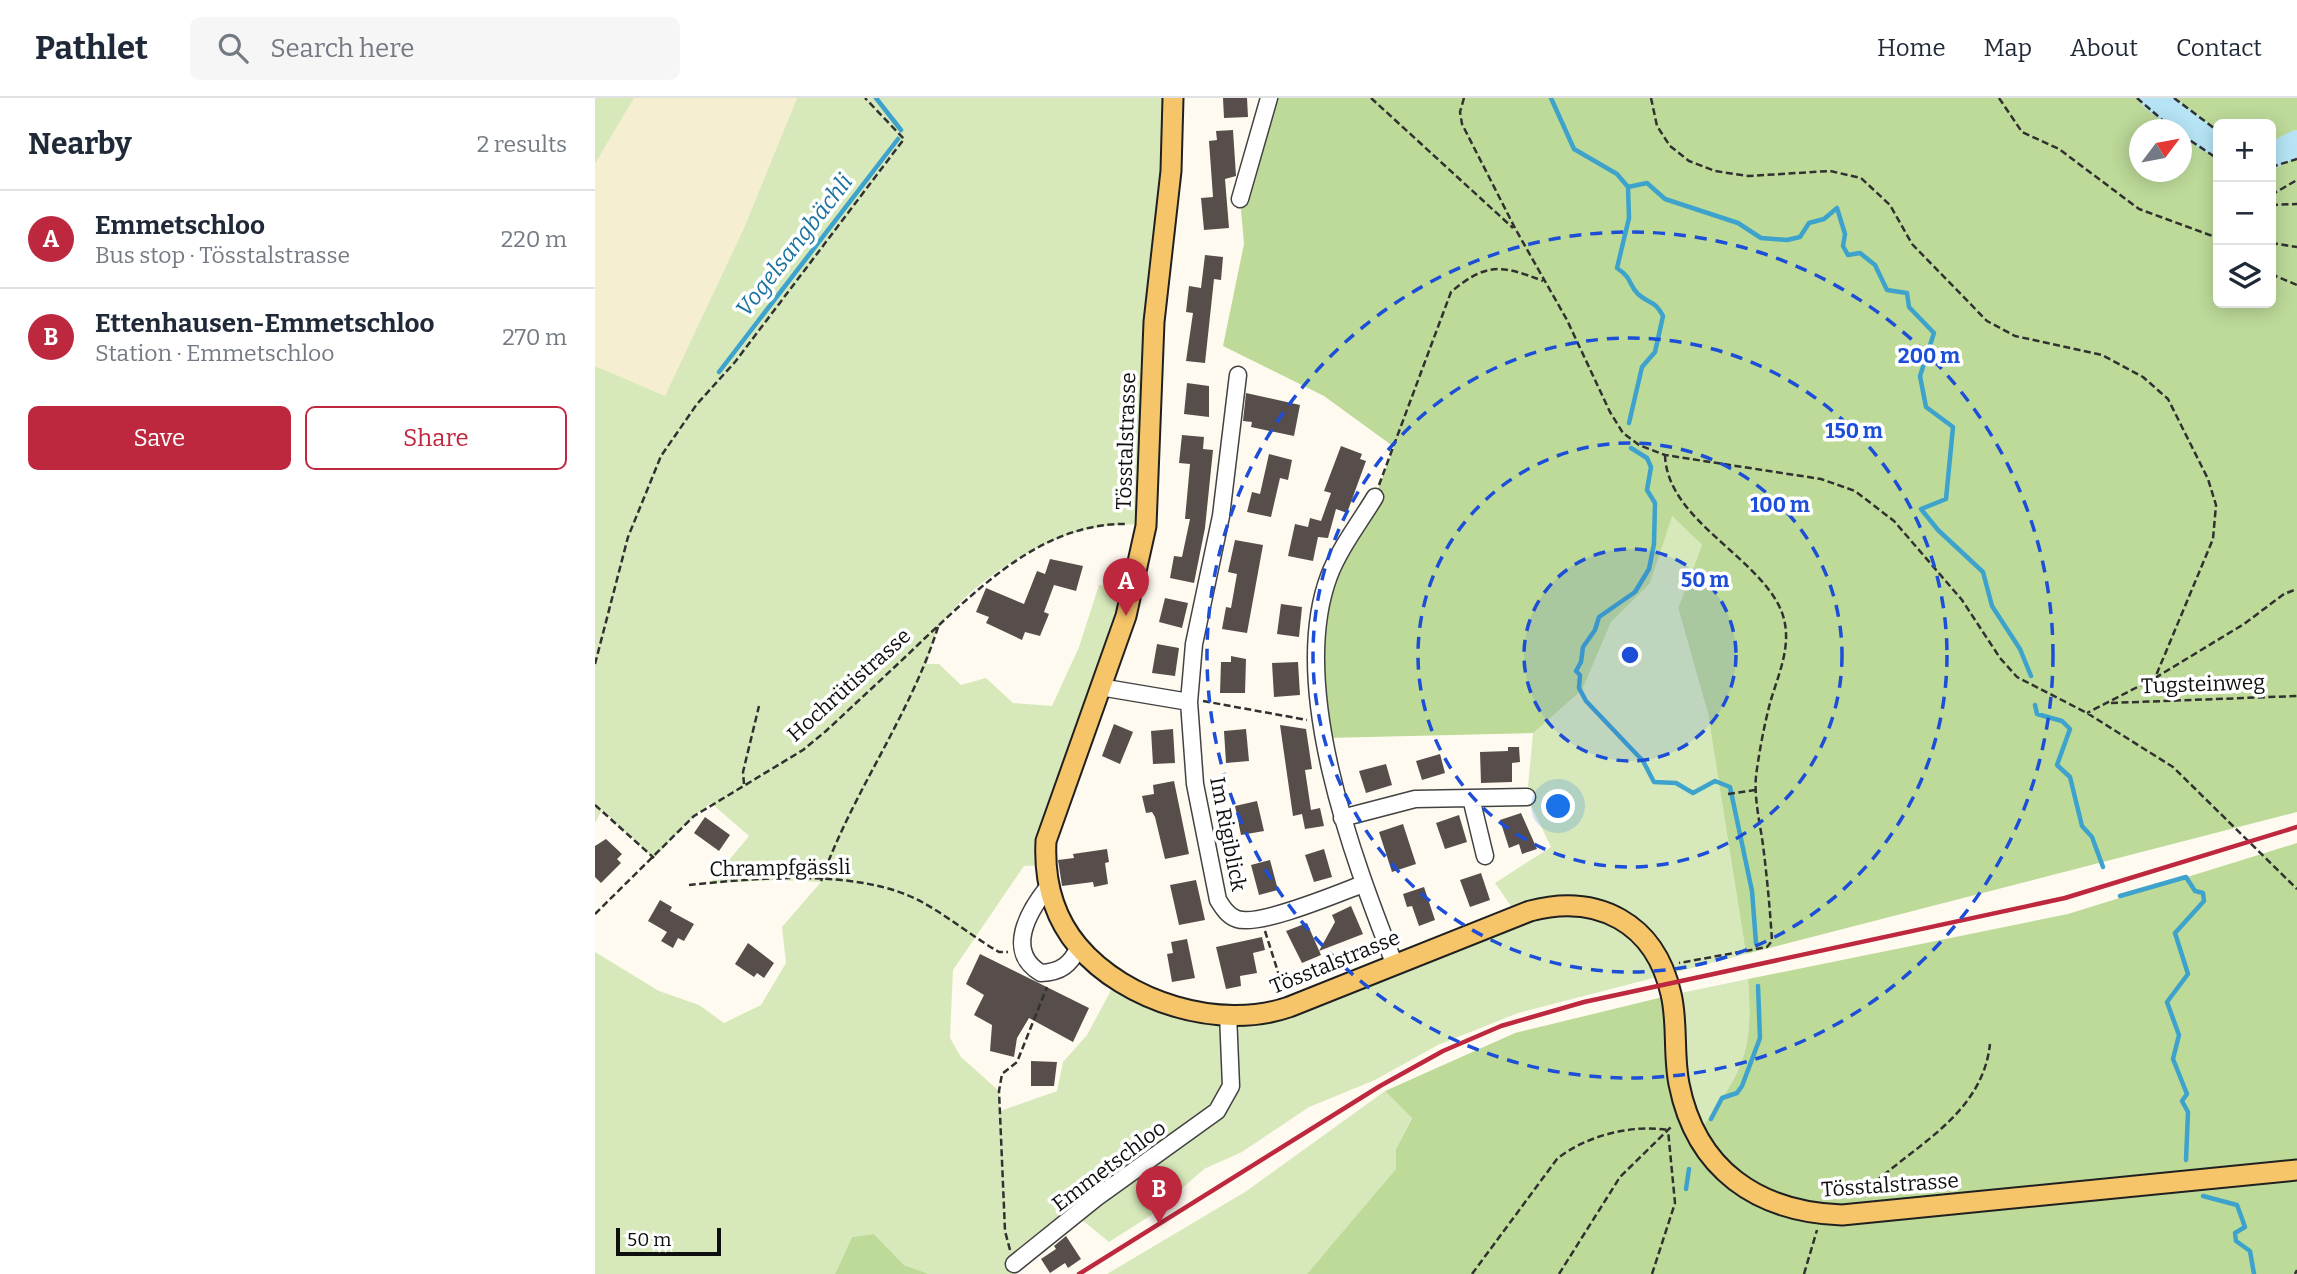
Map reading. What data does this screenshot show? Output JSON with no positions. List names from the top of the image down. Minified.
{"streets":{"main road":["Tösstalstrasse"],"street":["Im Rigiblick","Emmetschloo"],"path":["Tugsteinweg","Hochrütistrasse","Chrampfgässli"]},"crossings":[["Tösstalstrasse","Hochrütistrasse"],["Tösstalstrasse","Emmetschloo"]],"water":["Vogelsangbächli"],"scale_bar":"50 m","north":"top right","page":{"header":"Pathlet","search":"Search here","nav":["Home","Map","About","Contact"],"heading":["Nearby","2 results"],"map_buttons":["+","−"],"list":[{"mark":"A","name":"Emmetschloo","note":"Bus stop · Tösstalstrasse","value":"220 m"},{"mark":"B","name":"Ettenhausen-Emmetschloo","note":"Station · Emmetschloo","value":"270 m"}],"buttons":["Save","Share"],"pins":["A","B"],"scale":"50 m"},"rings":["200 m","150 m","100 m","50 m"]}
